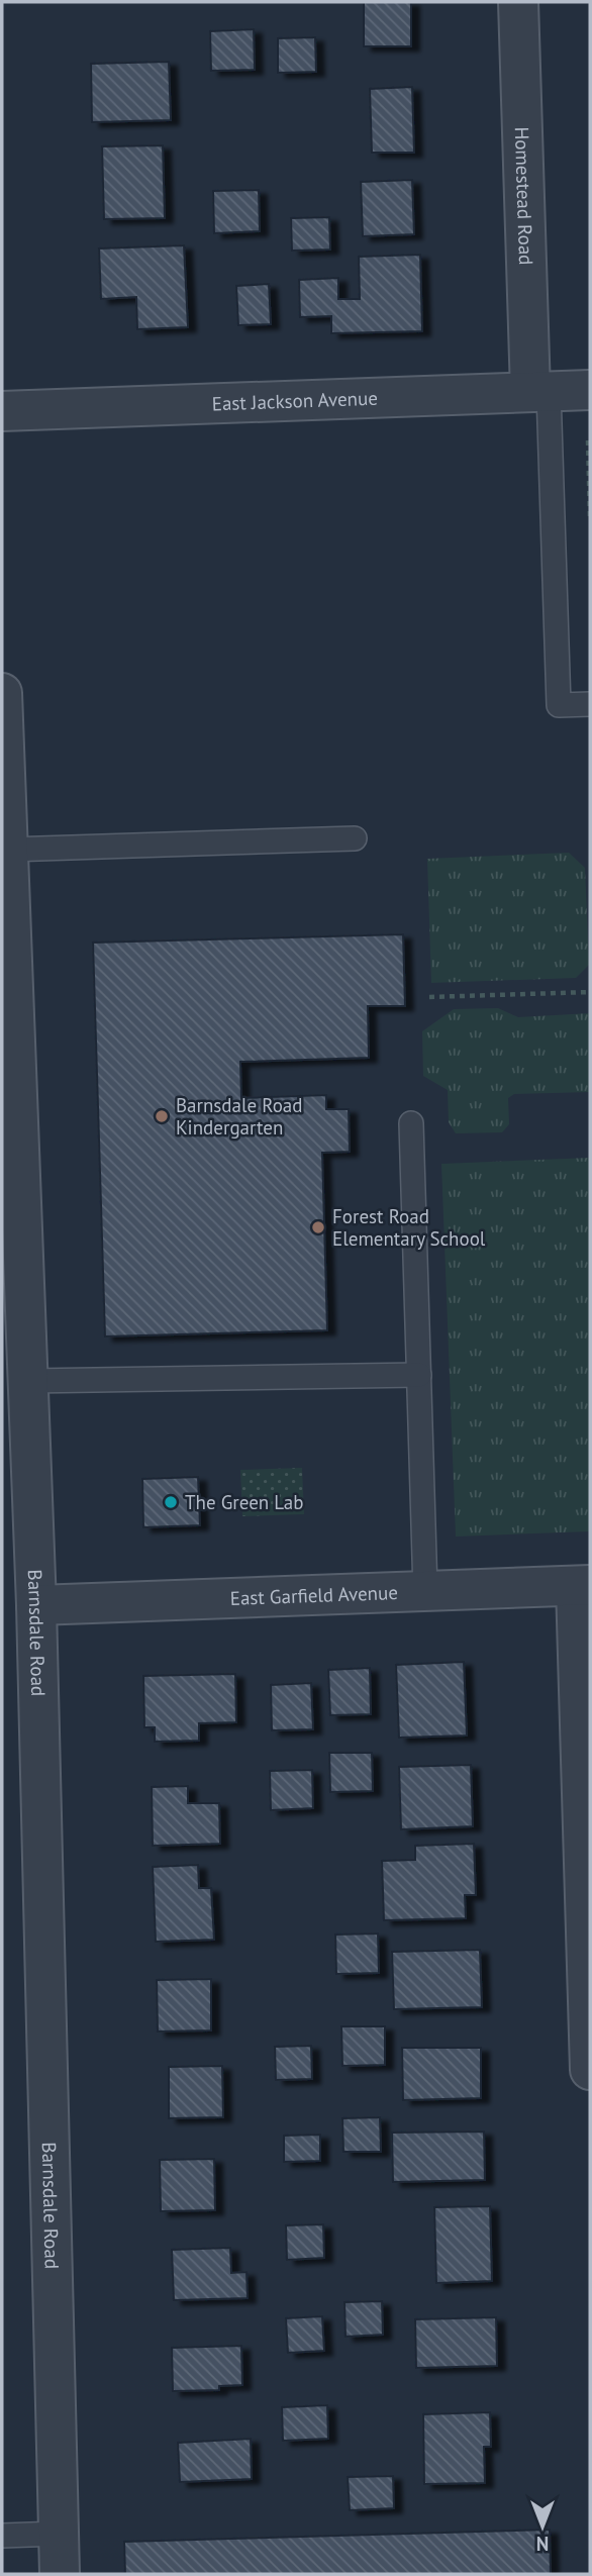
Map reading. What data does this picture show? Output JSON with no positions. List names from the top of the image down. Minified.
{"streets":{"street":["Homestead Road","East Jackson Avenue","East Garfield Avenue","Barnsdale Road"]},"crossings":[["Homestead Road","East Jackson Avenue"],["East Garfield Avenue","Barnsdale Road"]],"places":["Barnsdale Road Kindergarten","Forest Road Elementary School","The Green Lab"],"north":"bottom"}
